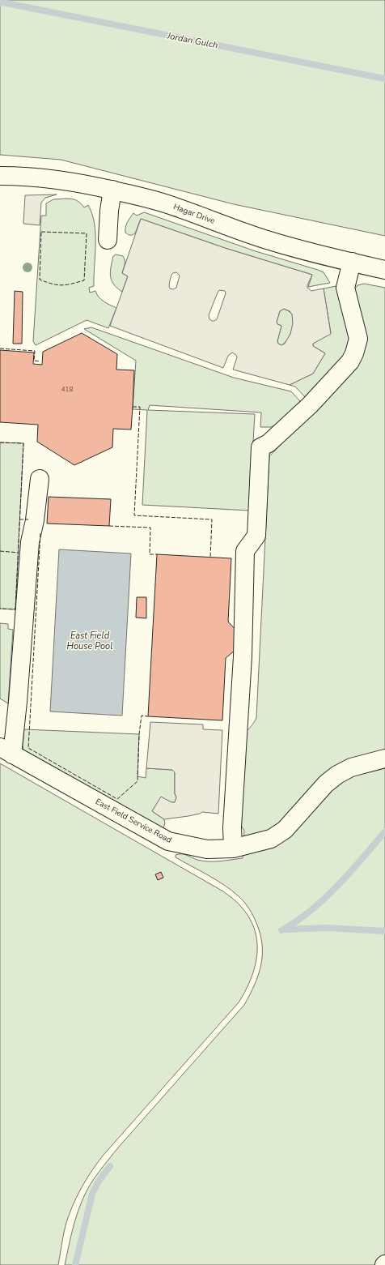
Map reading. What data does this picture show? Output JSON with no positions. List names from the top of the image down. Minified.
{"streets":{"street":["Hagar Drive","East Field Service Road"]},"water":["Jordan Gulch","East Field House Pool"],"house_numbers":["418"]}
